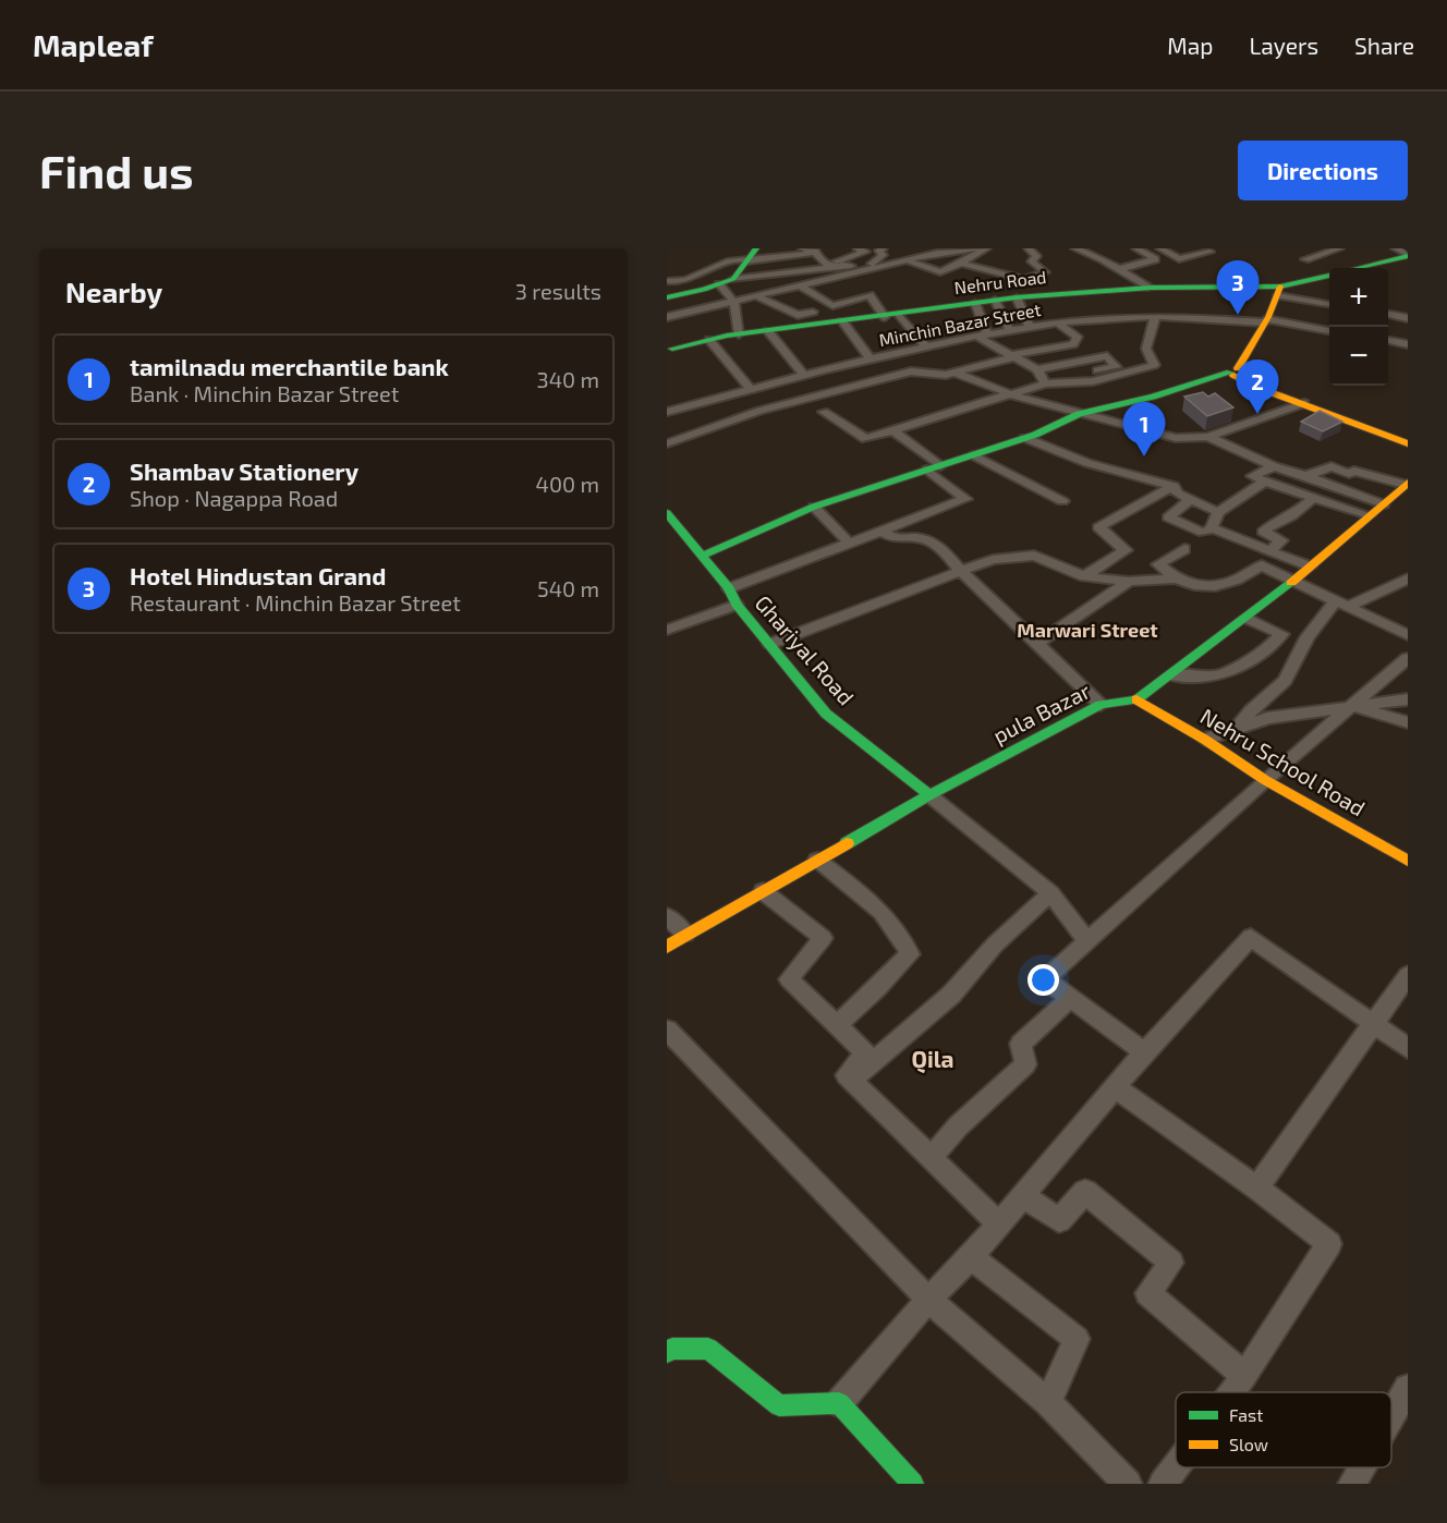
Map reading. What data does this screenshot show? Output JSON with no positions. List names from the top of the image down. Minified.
{"streets":{"street":["Nehru Road","Minchin Bazar Street","Ghariyal Road","pula Bazar","Nehru School Road"]},"crossings":[["Ghariyal Road","pula Bazar"],["pula Bazar","Nehru School Road"]],"districts":["Marwari Street","Qila"],"legend":["Fast","Slow"],"page":{"header":"Mapleaf","nav":["Map","Layers","Share"],"buttons":"Directions","title":"Find us","heading":["Nearby","3 results"],"pins":["3","2","1"],"map_buttons":["+","−"],"list":[{"mark":"1","name":"tamilnadu merchantile bank","note":"Bank · Minchin Bazar Street","value":"340 m"},{"mark":"2","name":"Shambav Stationery","note":"Shop · Nagappa Road","value":"400 m"},{"mark":"3","name":"Hotel Hindustan Grand","note":"Restaurant · Minchin Bazar Street","value":"540 m"}]}}
